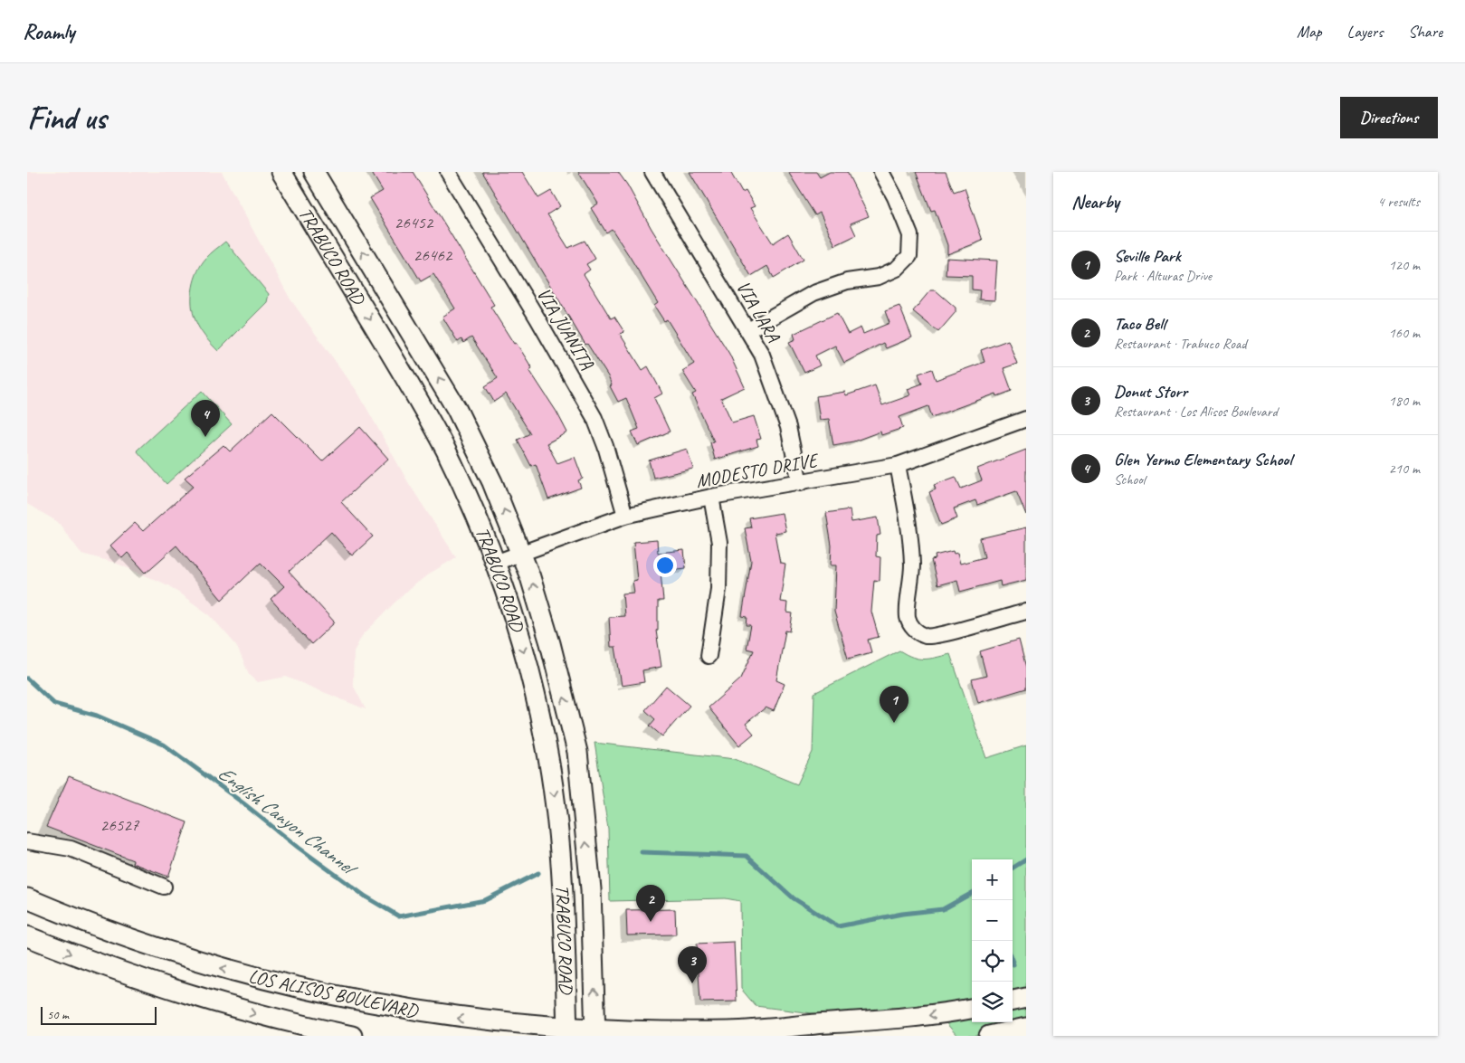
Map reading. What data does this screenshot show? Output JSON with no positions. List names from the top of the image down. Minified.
{"streets":{"main road":["TRABUCO ROAD","LOS ALISOS BOULEVARD"],"street":["VIA LARA","VIA JUANITA","MODESTO DRIVE"]},"crossings":[["TRABUCO ROAD","MODESTO DRIVE"],["TRABUCO ROAD","LOS ALISOS BOULEVARD"],["VIA LARA","MODESTO DRIVE"],["VIA JUANITA","MODESTO DRIVE"]],"water":["English Canyon Channel"],"house_numbers":["26452","26462","26527"],"scale_bar":"50 m","page":{"header":"Roamly","nav":["Map","Layers","Share"],"buttons":"Directions","title":"Find us","heading":["Nearby","4 results"],"list":[{"mark":"1","name":"Seville Park","note":"Park · Alturas Drive","value":"120 m"},{"mark":"2","name":"Taco Bell","note":"Restaurant · Trabuco Road","value":"160 m"},{"mark":"3","name":"Donut Storr","note":"Restaurant · Los Alisos Boulevard","value":"180 m"},{"mark":"4","name":"Glen Yermo Elementary School","note":"School","value":"210 m"}],"pins":["4","1","2","3"],"map_buttons":["+","−"],"scale":"50 m"}}
